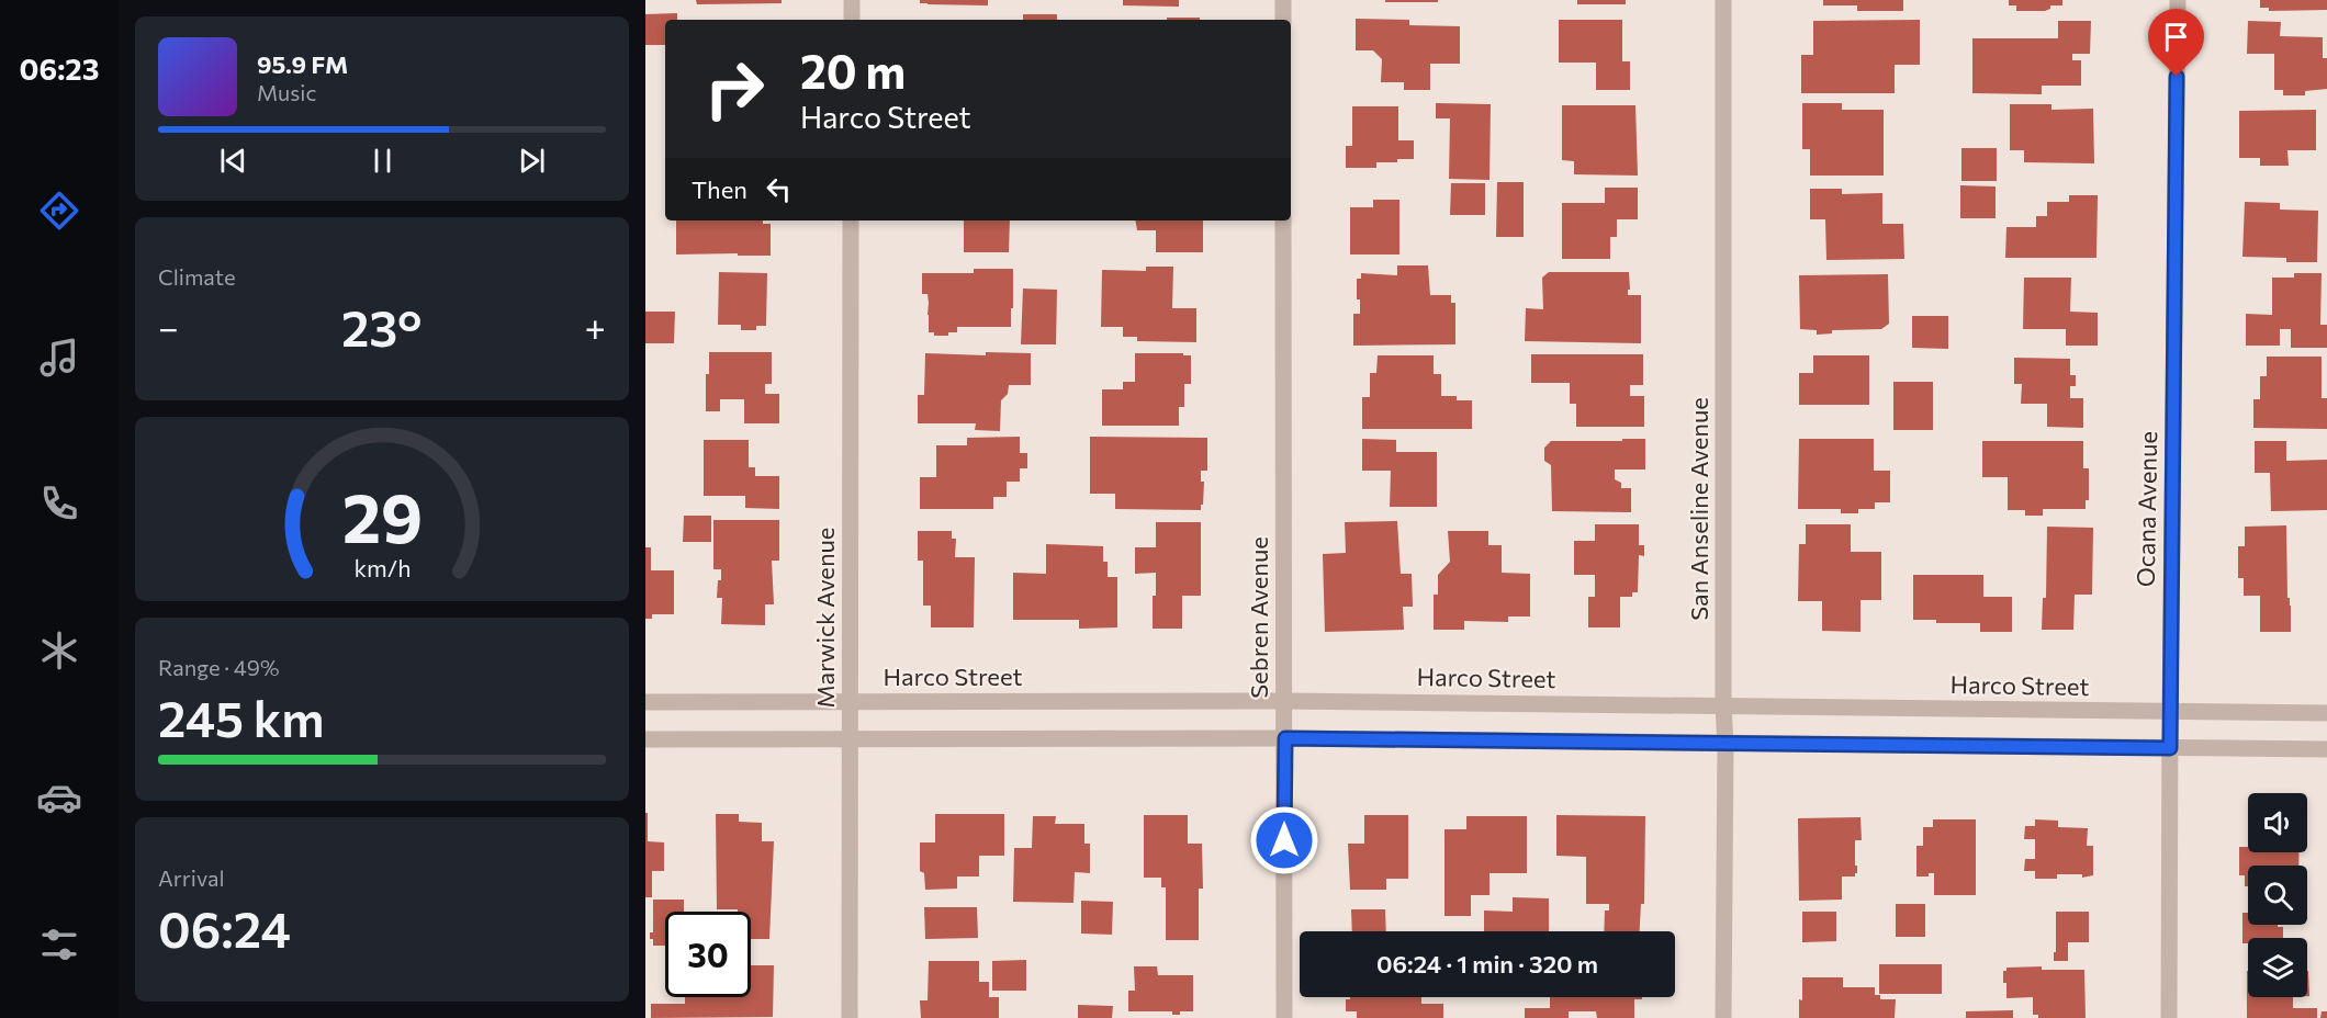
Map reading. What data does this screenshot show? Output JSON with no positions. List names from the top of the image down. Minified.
{"streets":{"street":["San Anseline Avenue","Ocana Avenue","Marwick Avenue","Sebren Avenue","Harco Street"]},"crossings":[["San Anseline Avenue","Harco Street"],["Ocana Avenue","Harco Street"],["Marwick Avenue","Harco Street"],["Sebren Avenue","Harco Street"]],"page":{"tabs":"06:23","turn":["20 m","Harco Street"],"song":["95.9 FM","Music"],"then":"Then","tile":["Climate",["Range · 49%","245 km"],["Arrival","06:24"]],"heat":["−","23°","+"],"limit":"30","trip":"06:24 · 1 min · 320 m","gauge":["29","km/h"]}}
